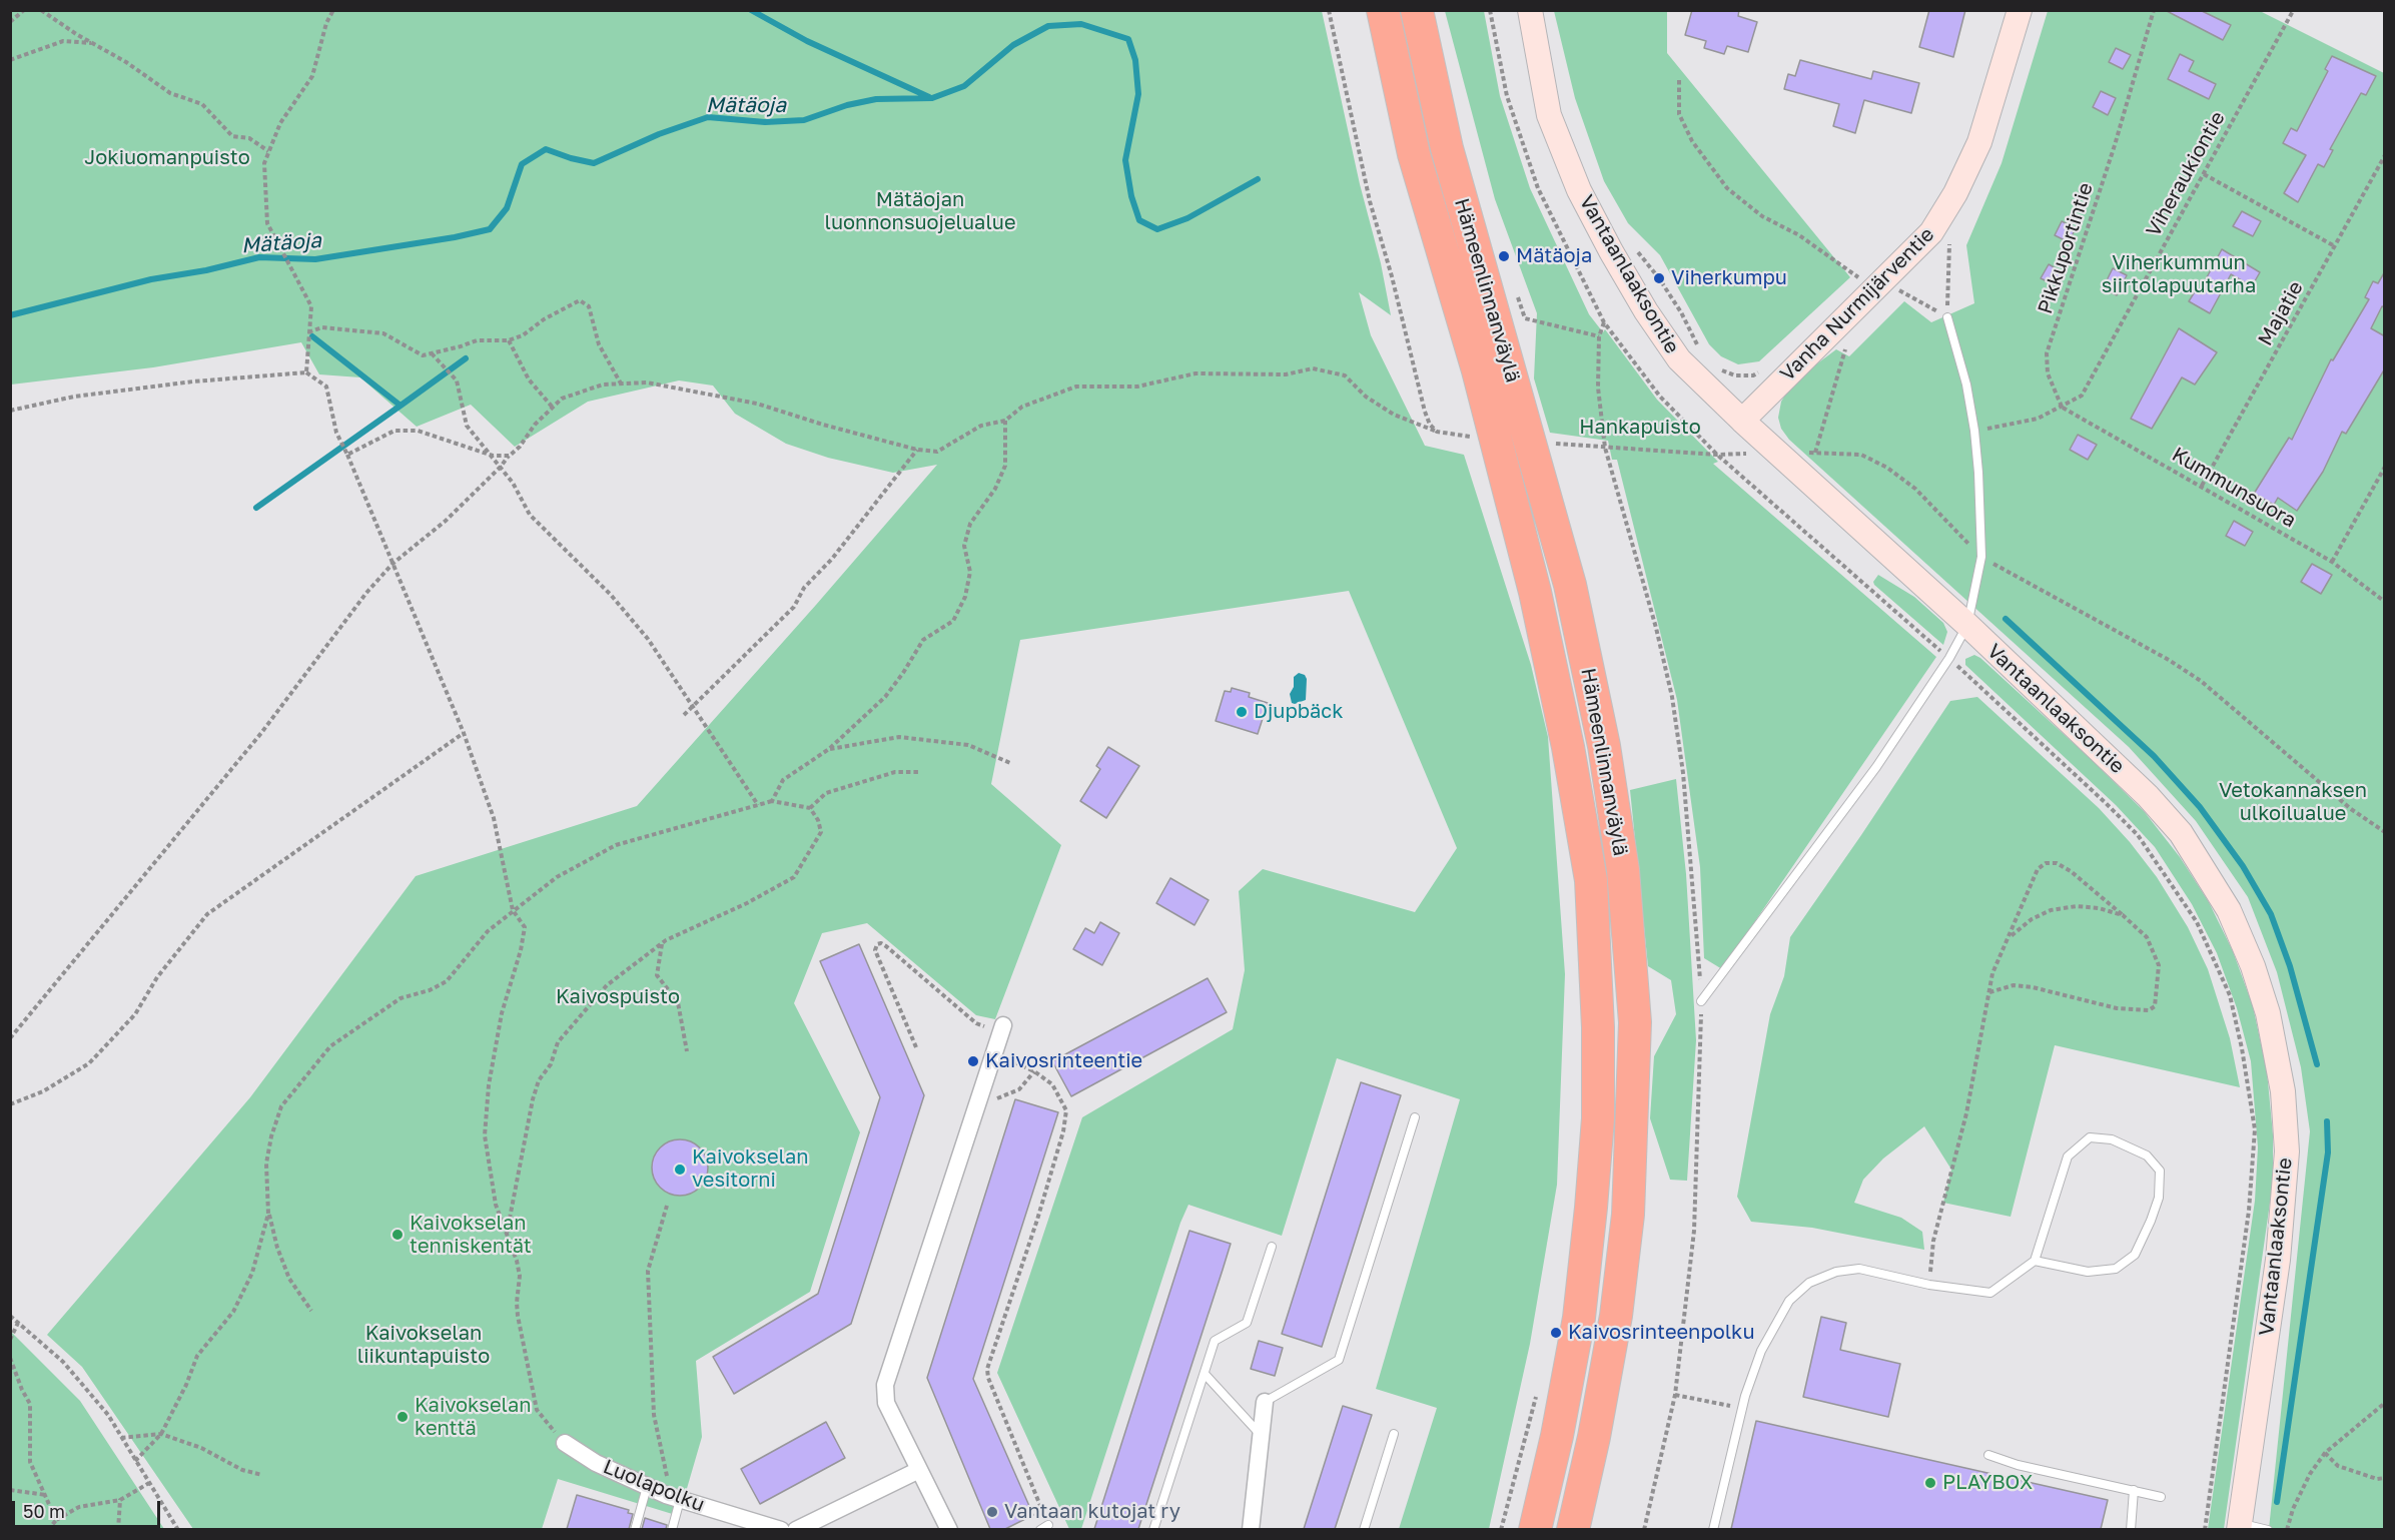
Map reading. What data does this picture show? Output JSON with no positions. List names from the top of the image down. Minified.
{"streets":{"highway":["Hämeenlinnanväylä"],"main road":["Vantaanlaaksontie","Vanha Nurmijärventie"],"street":["Luolapolku"],"path":["Viheraukiontie","Pikkuportintie","Majatie","Kummunsuora"]},"crossings":[["Viheraukiontie","Pikkuportintie"],["Viheraukiontie","Kummunsuora"],["Pikkuportintie","Kummunsuora"],["Vantaanlaaksontie","Vanha Nurmijärventie"],["Majatie","Kummunsuora"]],"water":["Mätäoja"],"parks":["Jokiuomanpuisto","Mätäojan luonnonsuojelualue","Viherkummun siirtolapuutarha","Hankapuisto","Vetokannaksen ulkoilualue","Kaivospuisto","Kaivokselan liikuntapuisto"],"places":["Mätäoja","Viherkumpu","Djupbäck","Kaivosrinteentie","Kaivokselan vesitorni","Kaivokselan tenniskentät","Kaivosrinteenpolku","Kaivokselan kenttä","PLAYBOX","Vantaan kutojat ry"],"scale_bar":"50 m"}
